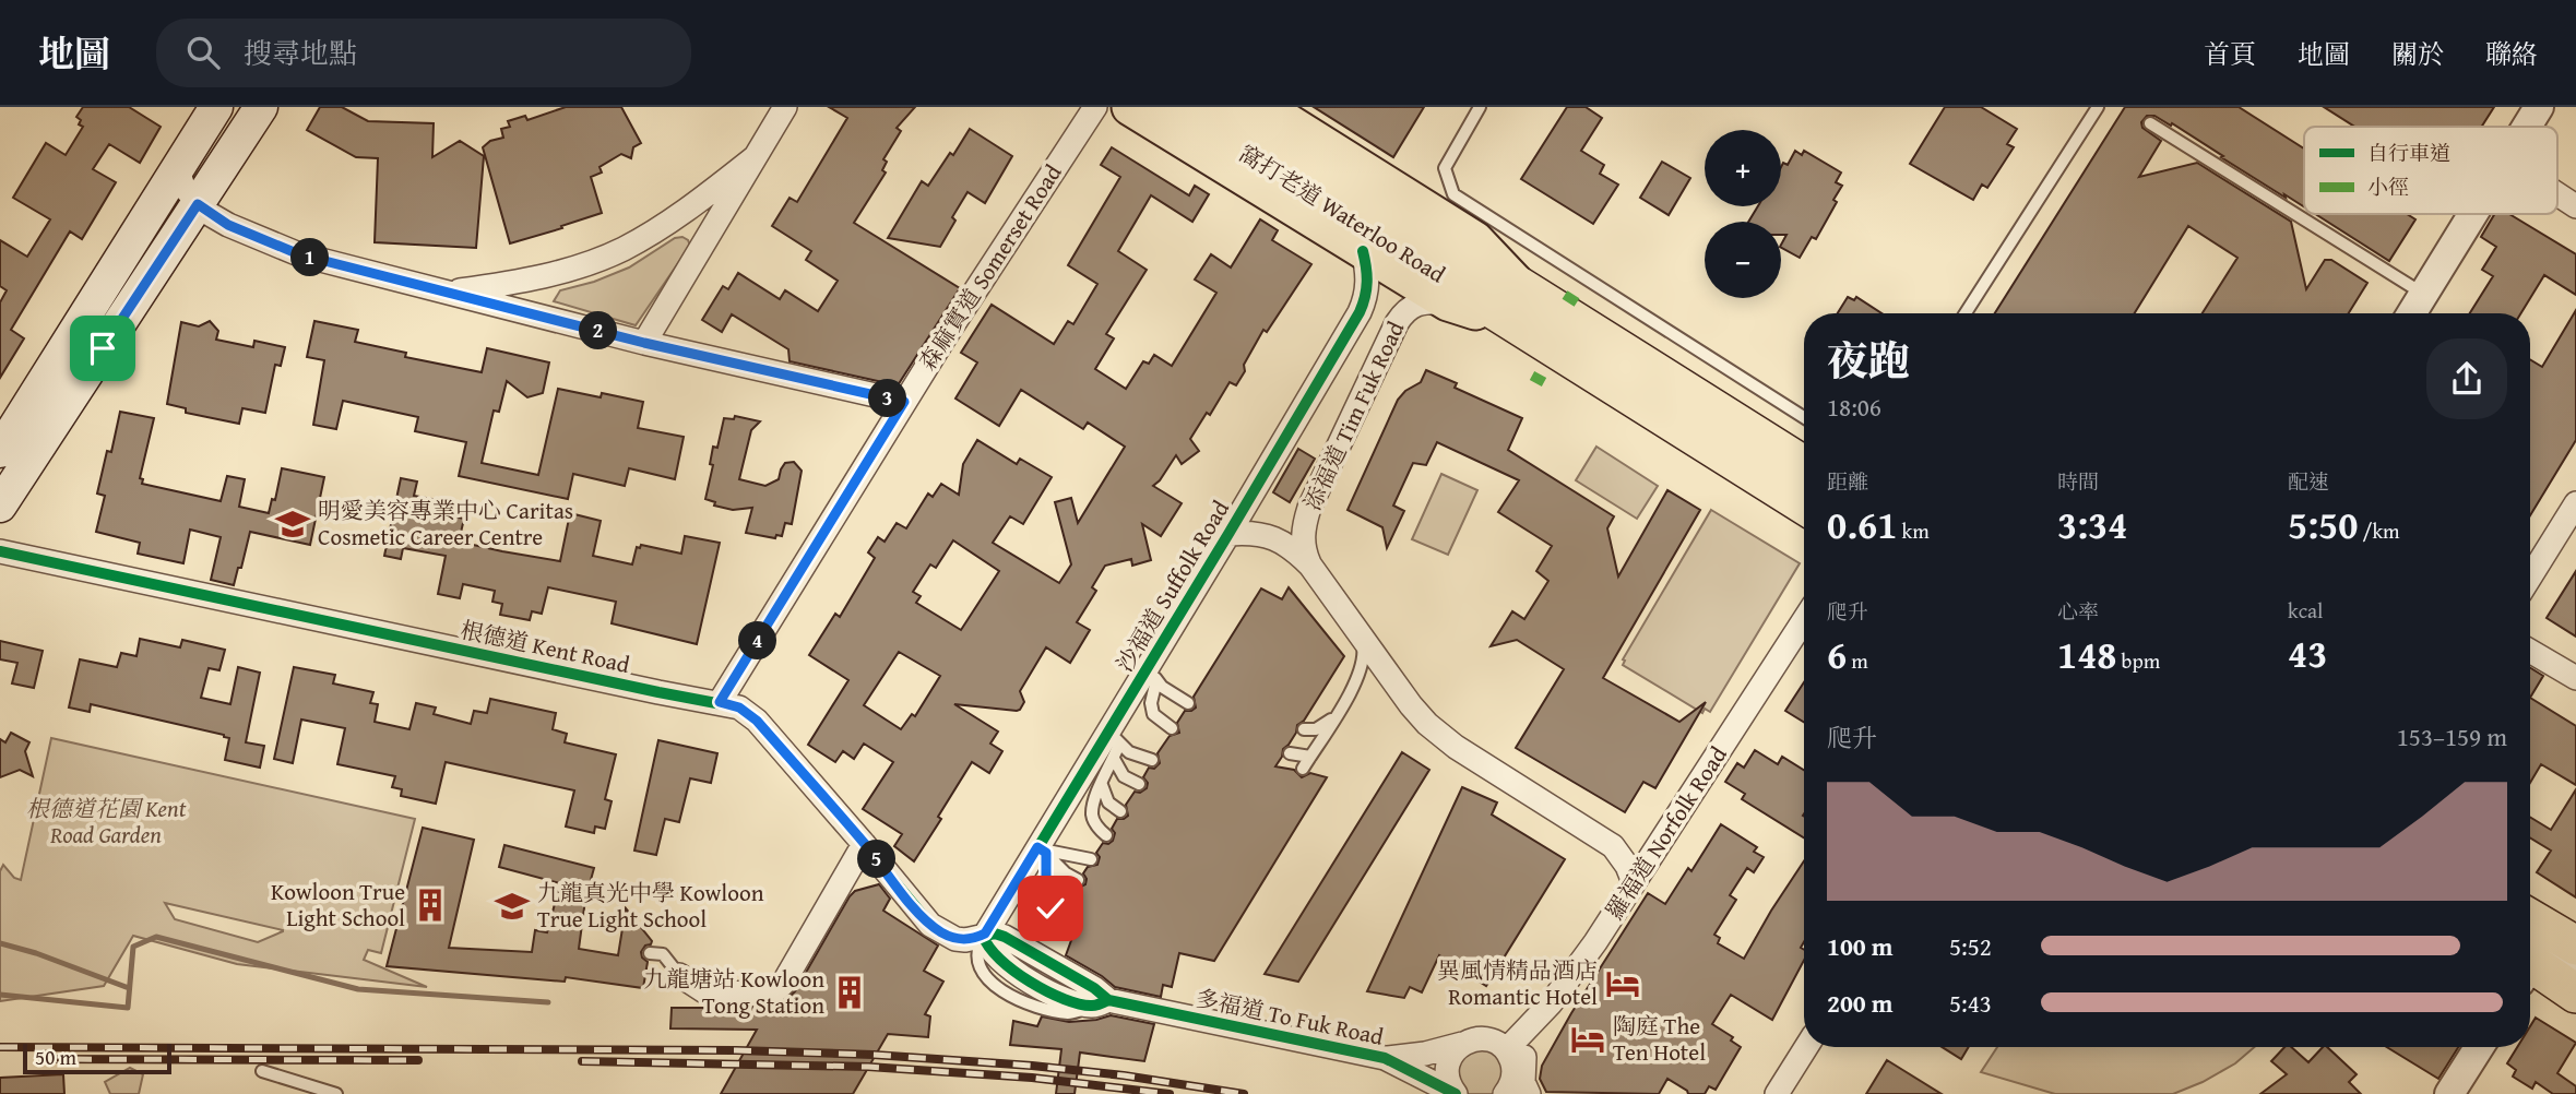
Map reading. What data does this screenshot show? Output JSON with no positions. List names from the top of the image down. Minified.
{"streets":{"highway":["窩打老道 Waterloo Road"],"street":["森麻實道 Somerset Road","添福道 Tim Fuk Road","沙福道 Suffolk Road","根德道 Kent Road","羅福道 Norfolk Road","多福道 To Fuk Road"]},"crossings":[["窩打老道 Waterloo Road","添福道 Tim Fuk Road"],["窩打老道 Waterloo Road","沙福道 Suffolk Road"],["森麻實道 Somerset Road","根德道 Kent Road"],["添福道 Tim Fuk Road","沙福道 Suffolk Road"],["添福道 Tim Fuk Road","羅福道 Norfolk Road"],["沙福道 Suffolk Road","根德道 Kent Road"],["沙福道 Suffolk Road","多福道 To Fuk Road"],["根德道 Kent Road","多福道 To Fuk Road"],["羅福道 Norfolk Road","多福道 To Fuk Road"]],"parks":["根德道花園 Kent Road Garden"],"places":{"school or university":["明愛美容專業中心 Caritas Cosmetic Career Centre","九龍真光中學 Kowloon True Light School"],"building":["Kowloon True Light School","九龍塘站 Kowloon Tong Station"],"hotel":["異風情精品酒店 Romantic Hotel","陶庭 The Ten Hotel"]},"legend":["自行車道","小徑"],"scale_bar":"50 m","page":{"header":"地圖","search":"搜尋地點","nav":["首頁","地圖","關於","聯絡"],"map_buttons":["+","−"],"pins":["1","2","3","4","5"],"heading":["夜跑","18:06"],"stats":[["距離","0.61 km"],["時間","3:34"],["配速","5:50 /km"],["爬升","6 m"],["心率","148 bpm"],["kcal","43"]],"chart":["爬升","153–159 m"],"list":[{"name":"100 m","note":"5:52"},{"name":"200 m","note":"5:43"}],"scale":"50 m"}}
